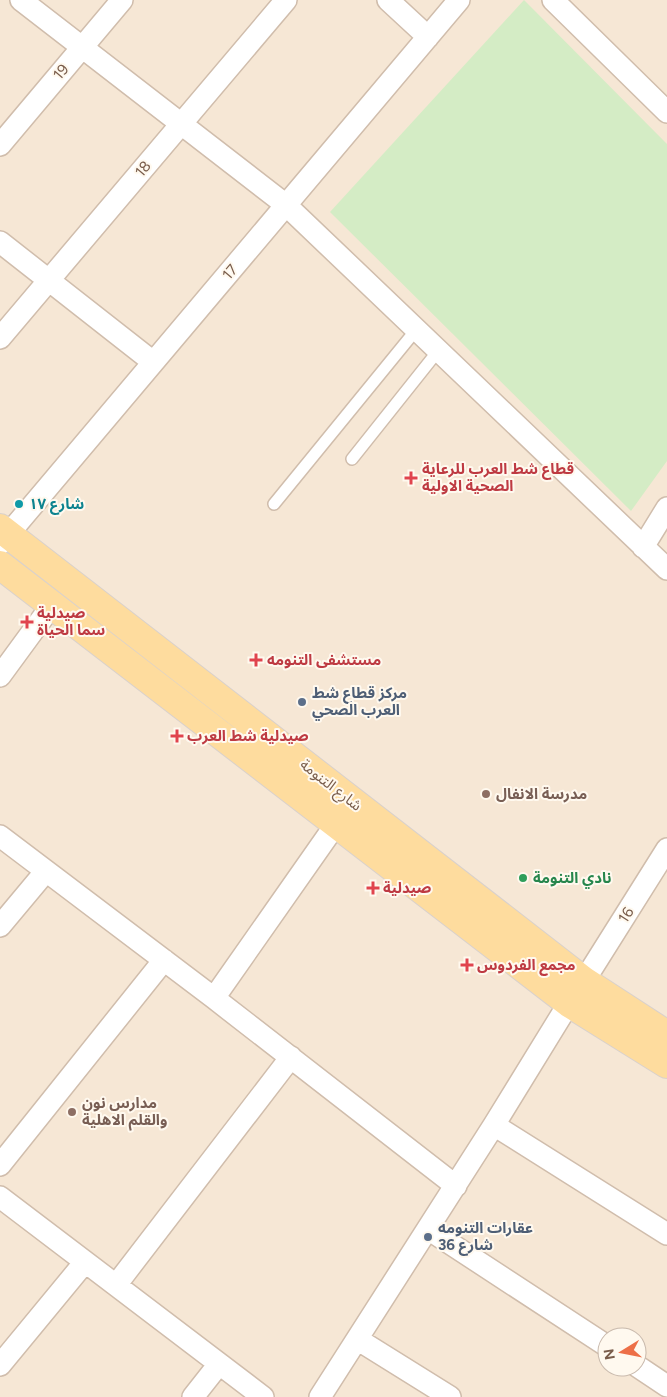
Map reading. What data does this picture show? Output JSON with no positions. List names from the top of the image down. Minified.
{"streets":{"main road":["شارع التنومة"],"street":["19","18","17","16"]},"crossings":[["17","شارع التنومة"],["شارع التنومة","16"]],"places":{"health":["قطاع شط العرب للرعاية الصحية الاولية","صيدلية سما الحياة","مستشفى التنومه","صيدلية شط العرب","صيدلية","مجمع الفردوس"],"other":["شارع ١٧","مركز قطاع شط العرب الصحي","مدرسة الانفال","نادي التنومة","مدارس نون والقلم الاهلية","عقارات التنومه شارع 36"]},"north":"left"}
